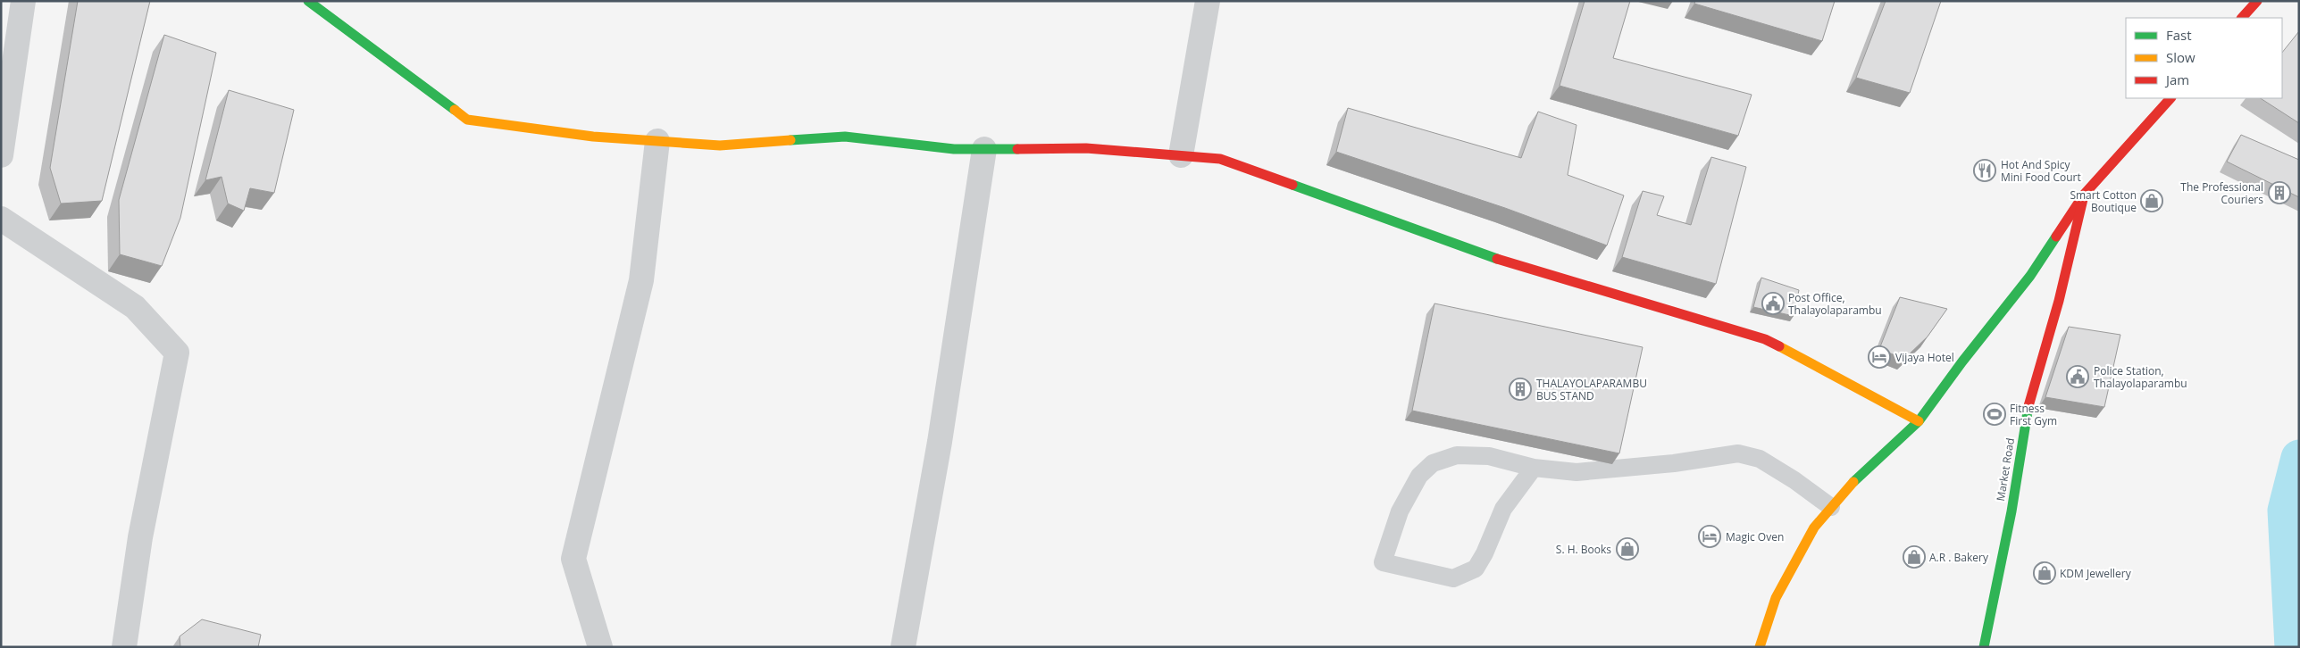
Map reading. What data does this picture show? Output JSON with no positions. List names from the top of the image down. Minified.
{"streets":{"main road":["Market Road"]},"places":{"restaurant":["Hot And Spicy Mini Food Court"],"building":["The Professional Couriers","THALAYOLAPARAMBU BUS STAND"],"shop":["Smart Cotton Boutique","S. H. Books","A.R . Bakery","KDM Jewellery"],"public building":["Post Office, Thalayolaparambu","Police Station, Thalayolaparambu"],"hotel":["Vijaya Hotel","Magic Oven"],"sports":["Fitness First Gym"]},"legend":["Fast","Slow","Jam"]}
